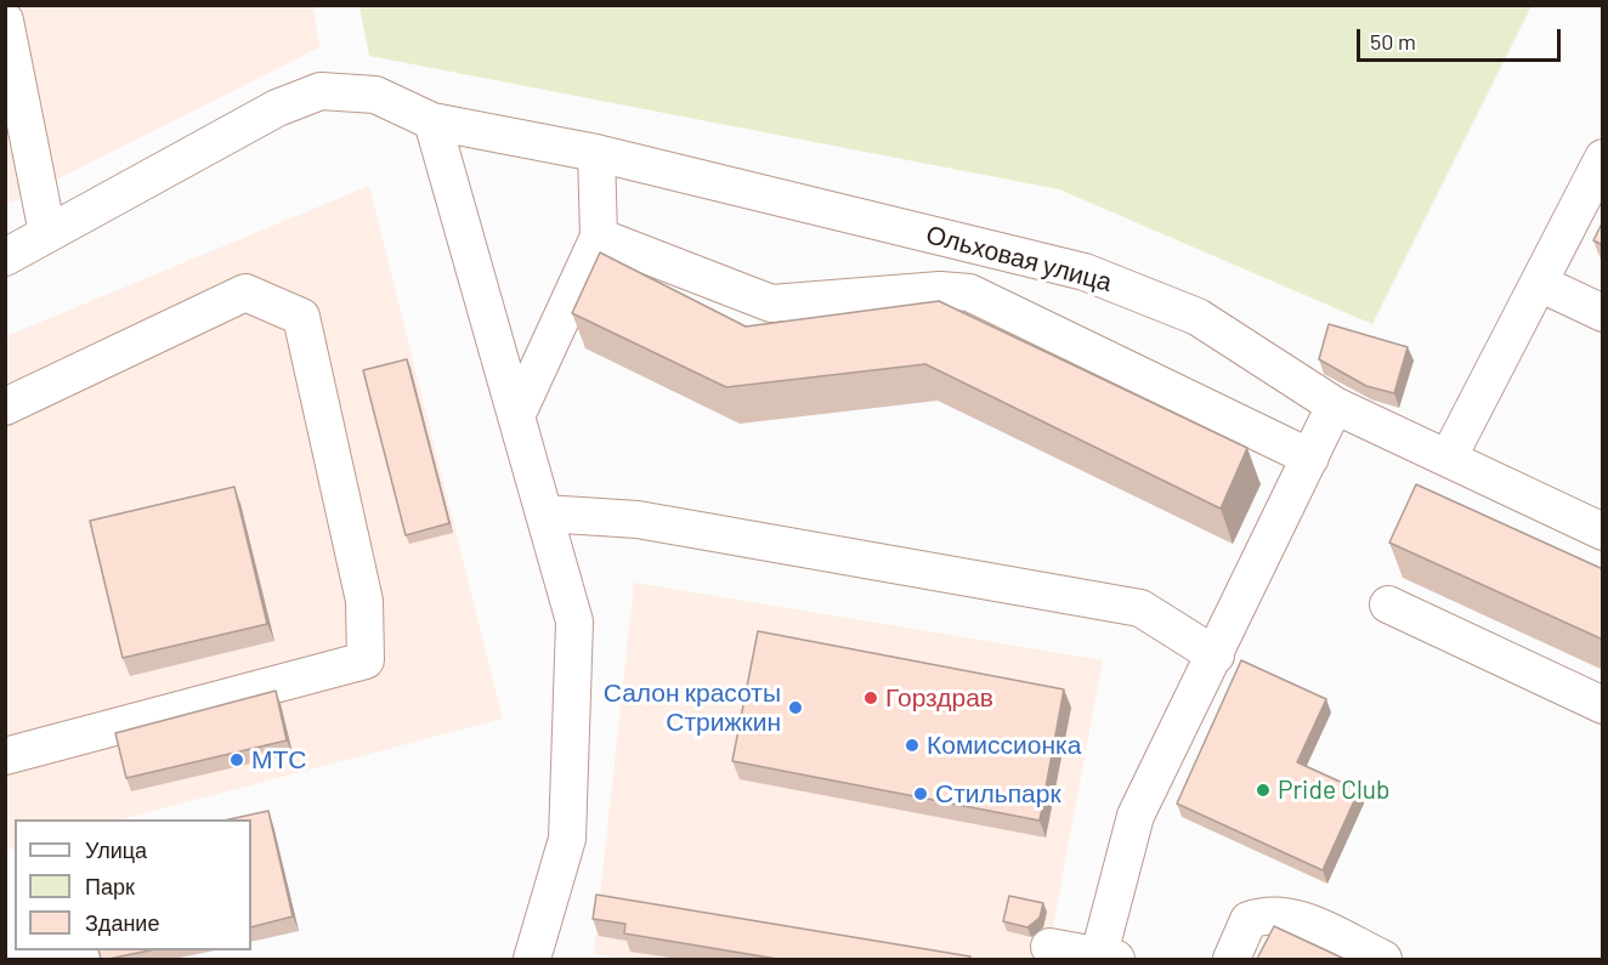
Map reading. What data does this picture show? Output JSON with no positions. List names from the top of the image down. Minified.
{"streets":{"street":["Ольховая улица"]},"places":["Горздрав","Салон красоты Стрижкин","Комиссионка","МТС","Pride Club","Стильпарк"],"legend":["Улица","Парк","Здание"],"scale_bar":"50 m"}
